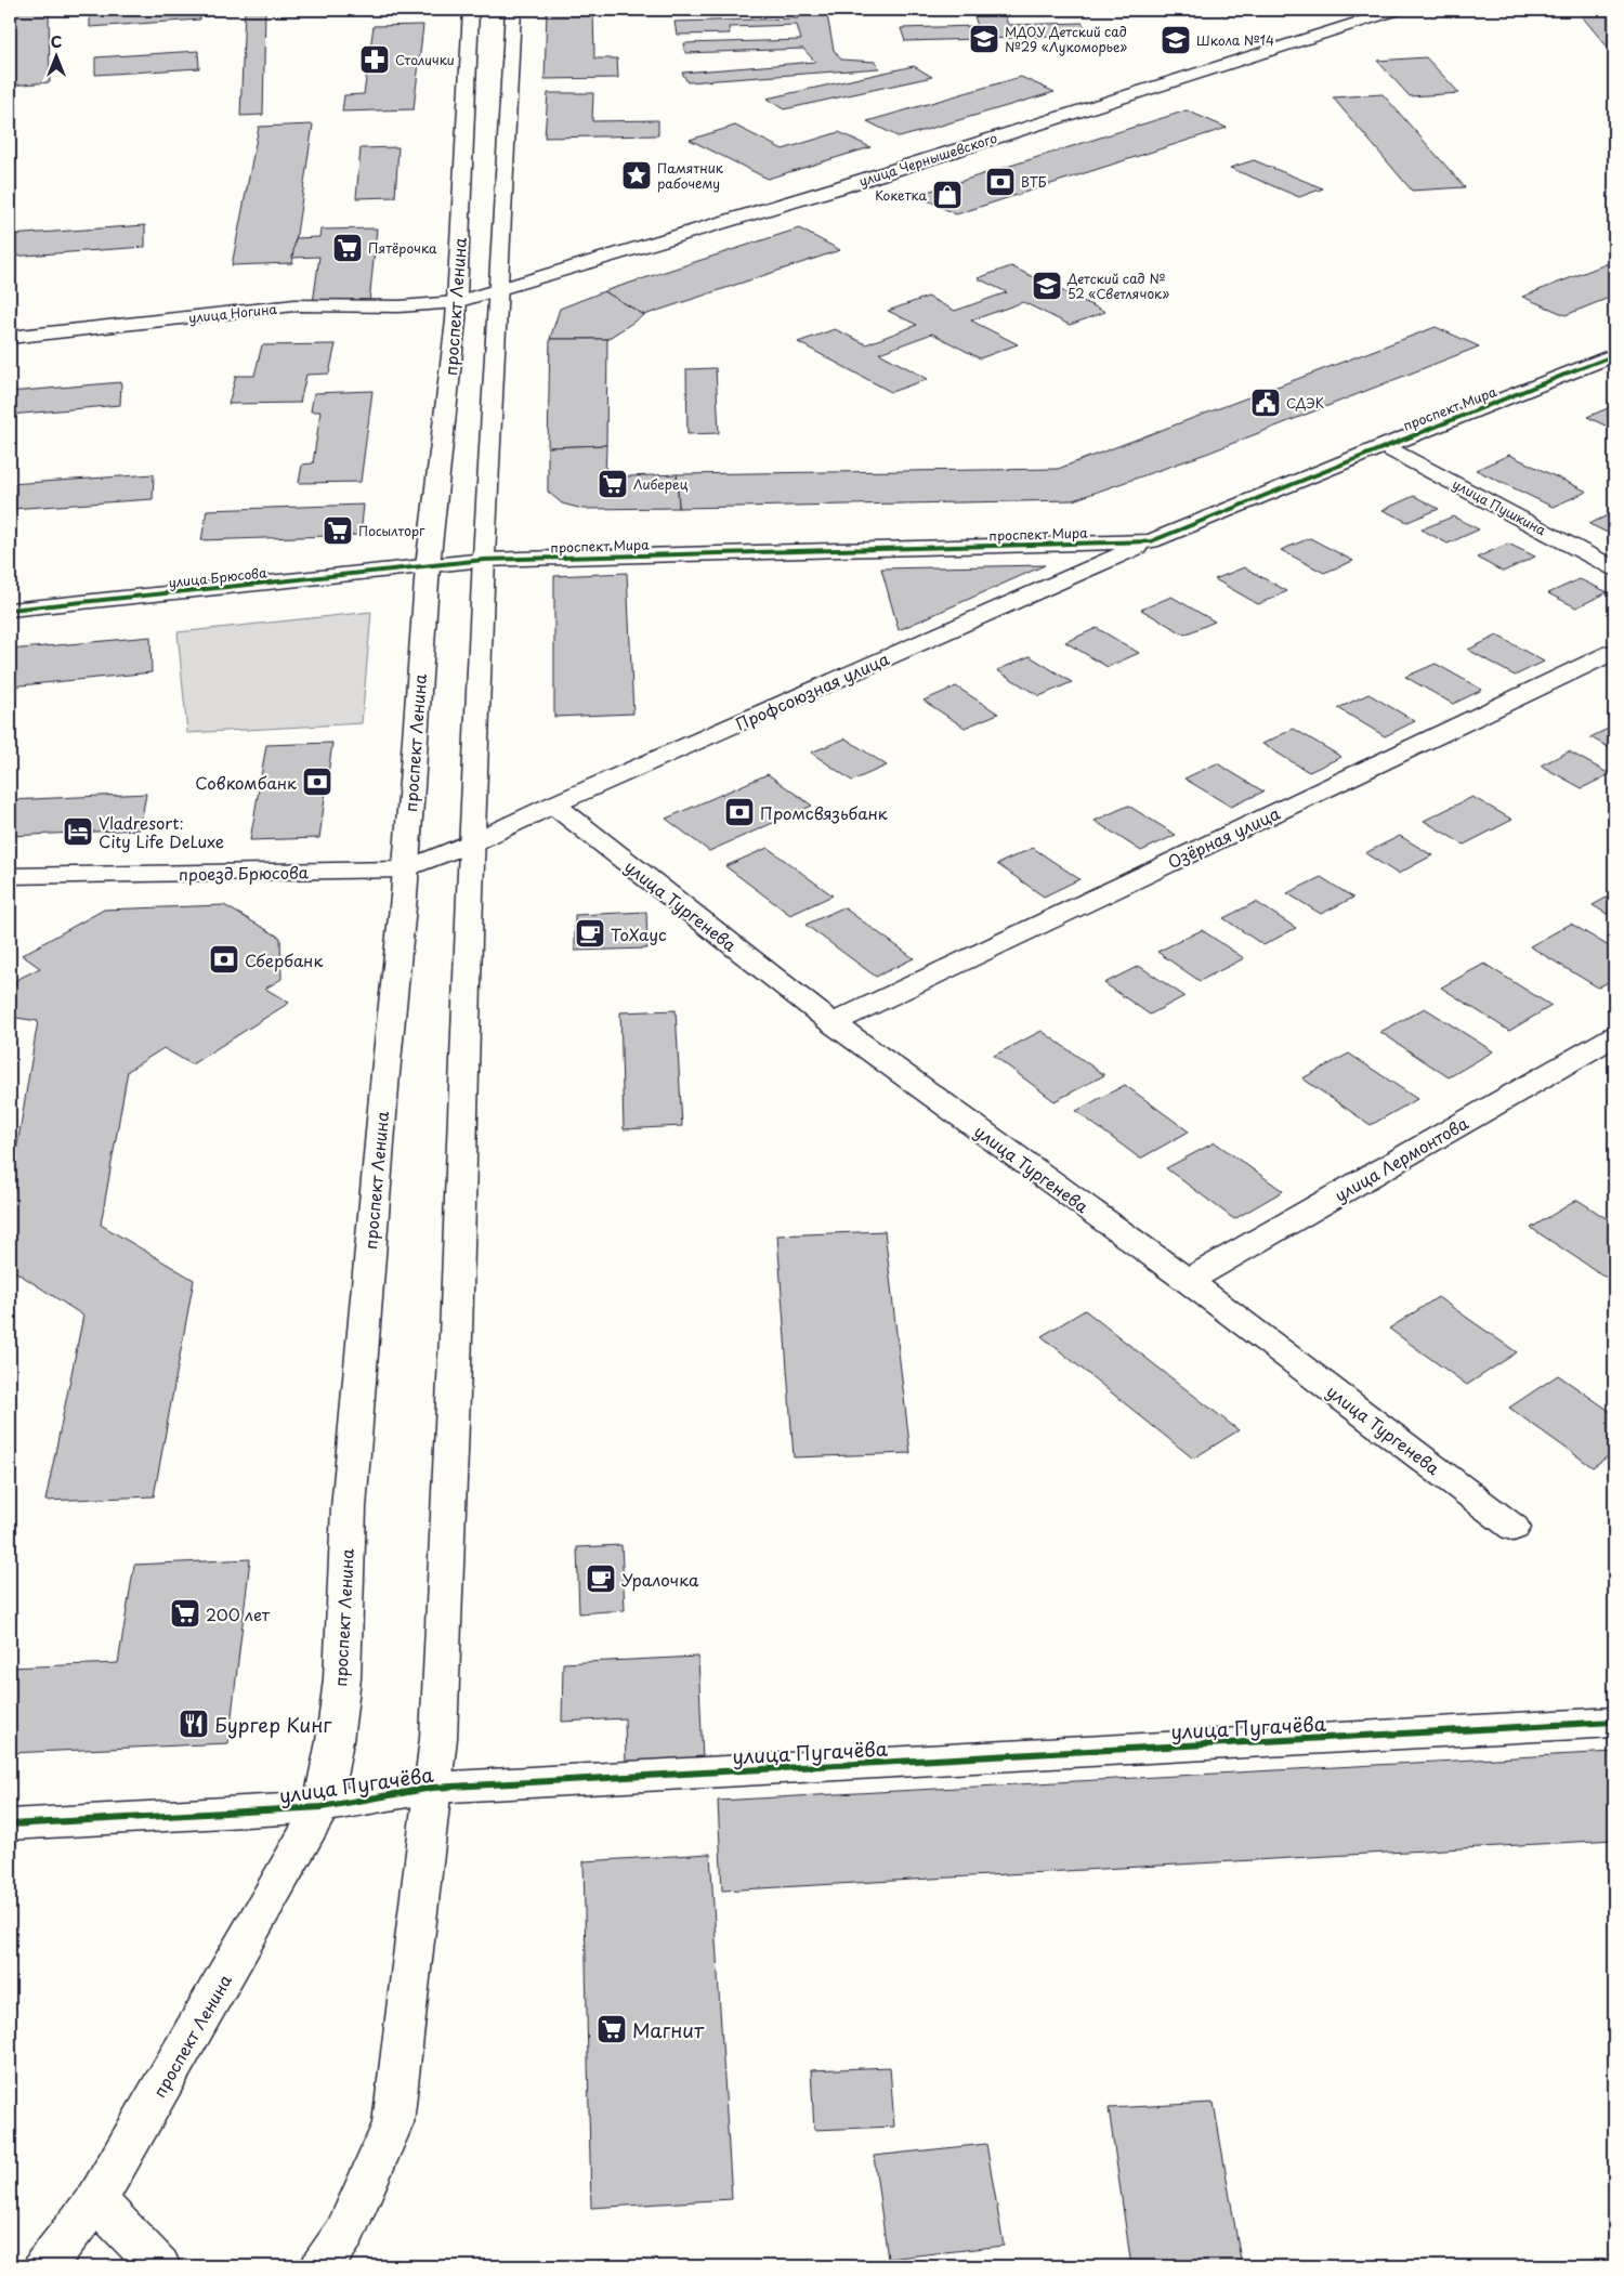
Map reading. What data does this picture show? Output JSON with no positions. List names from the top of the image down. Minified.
{"streets":{"street":["улица Чернышевского","проспект Ленина","улица Ногина","проспект Мира","улица Пушкина","улица Брюсова","Профсоюзная улица","Озёрная улица","проезд Брюсова","улица Тургенева","улица Лермонтова","улица Пугачёва"]},"crossings":[["улица Чернышевского","проспект Ленина"],["улица Чернышевского","улица Ногина"],["проспект Ленина","улица Ногина"],["проспект Ленина","проспект Мира"],["проспект Ленина","улица Брюсова"],["проспект Ленина","проезд Брюсова"],["проспект Ленина","улица Пугачёва"],["проспект Мира","улица Пушкина"],["проспект Мира","улица Брюсова"],["проспект Мира","Профсоюзная улица"],["Профсоюзная улица","проезд Брюсова"],["Профсоюзная улица","улица Тургенева"],["Озёрная улица","улица Тургенева"],["улица Тургенева","улица Лермонтова"]],"places":{"school or university":["МДОУ Детский сад №29 «Лукоморье»","Школа №14","Детский сад № 52 «Светлячок»"],"pharmacy":["Столички"],"place":["Памятник рабочему"],"bank":["ВТБ","Совкомбанк","Промсвязьбанк","Сбербанк"],"shop":["Кокетка"],"supermarket":["Пятёрочка","Либерец","Посылторг","200 лет","Магнит"],"public building":["СДЭК"],"hotel":["Vladresort: City Life DeLuxe"],"cafe":["ТоХаус","Уралочка"],"restaurant":["Бургер Кинг"]},"north":"top"}
